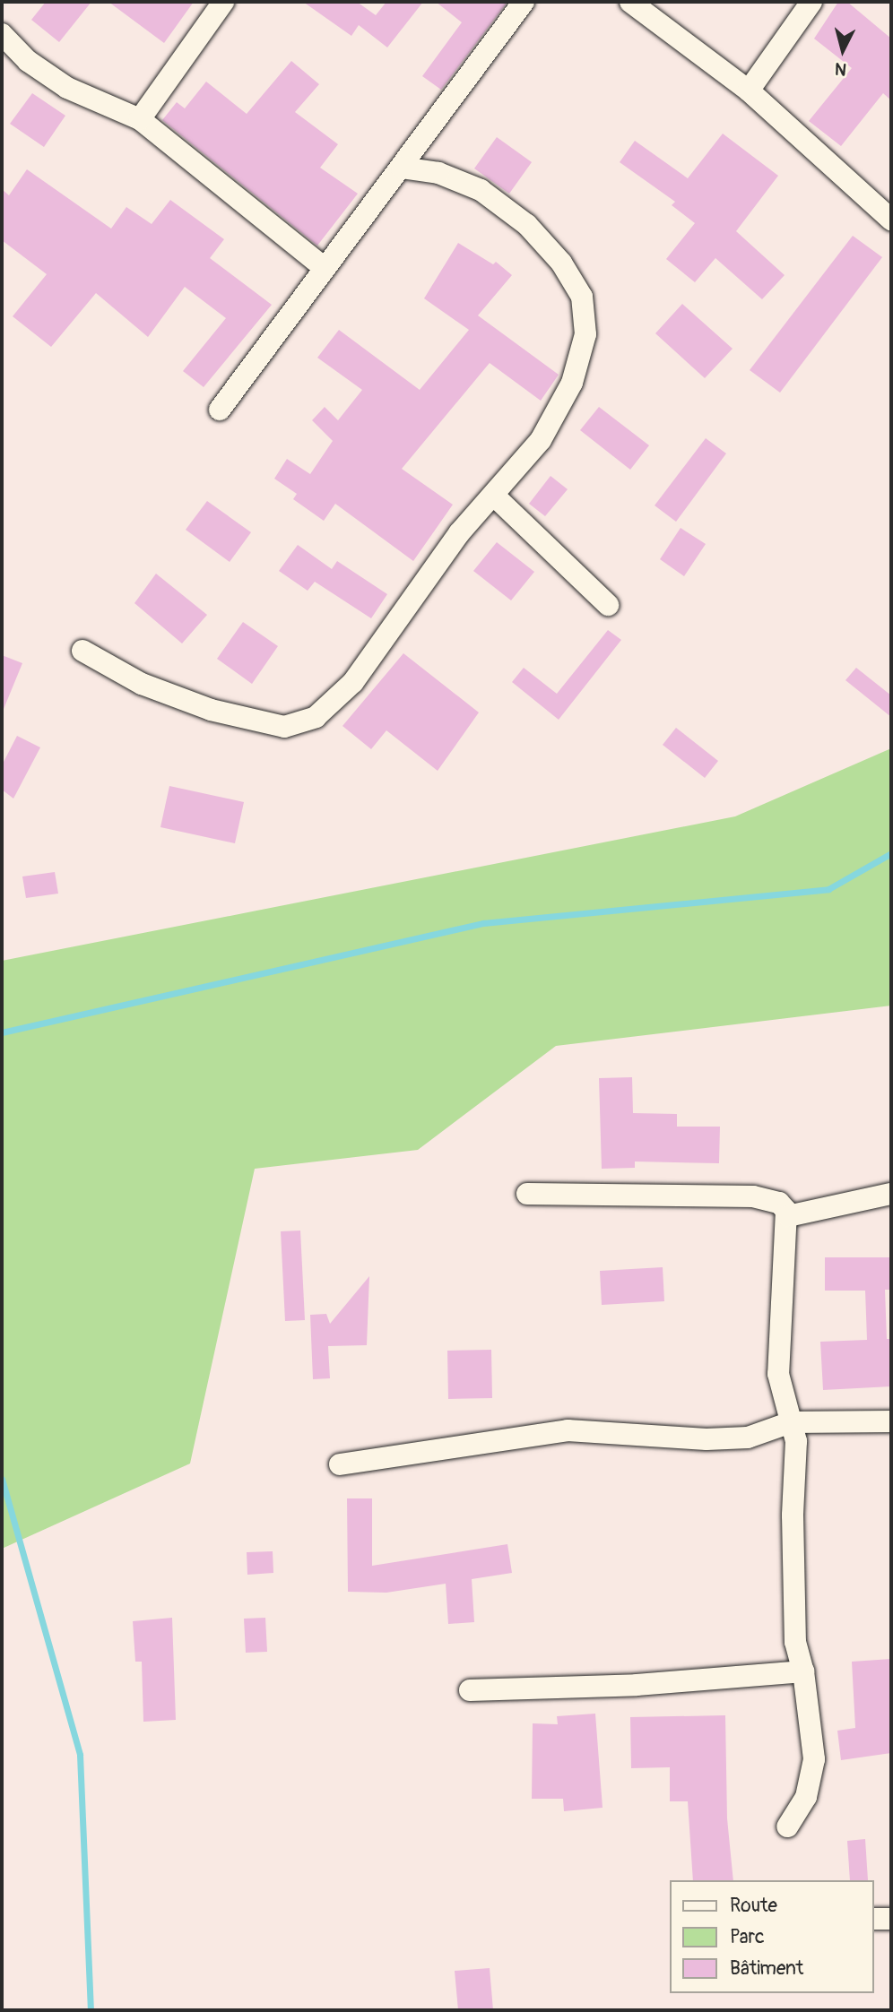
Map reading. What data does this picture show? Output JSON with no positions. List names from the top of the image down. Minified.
{"legend":["Route","Parc","Bâtiment"],"north":"bottom"}
